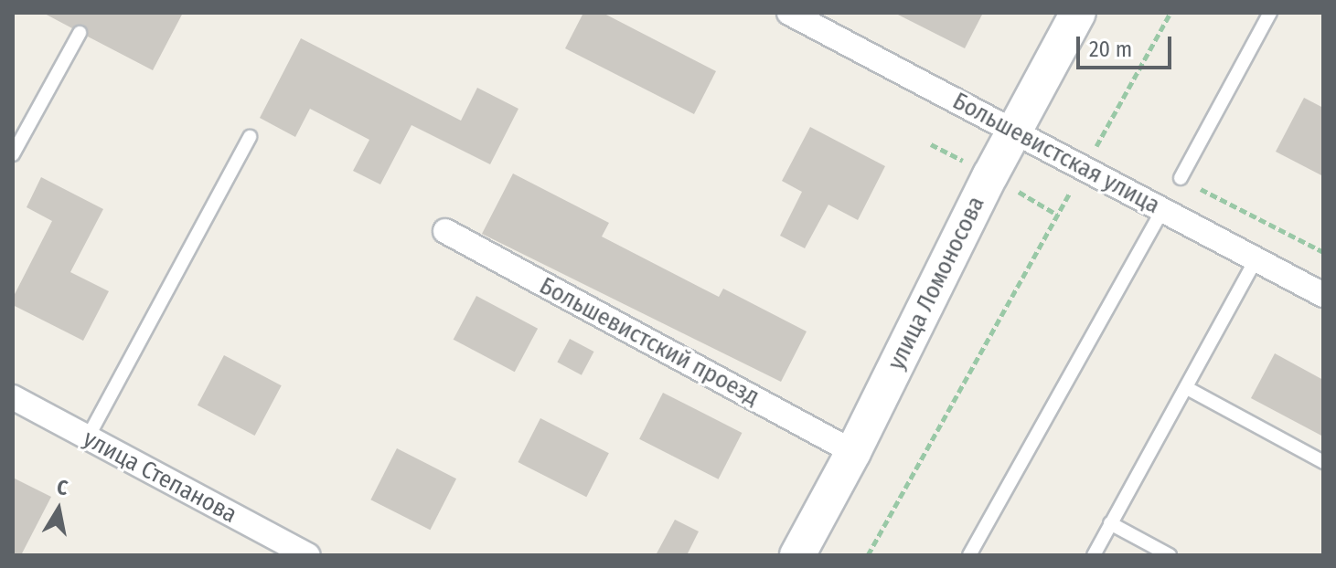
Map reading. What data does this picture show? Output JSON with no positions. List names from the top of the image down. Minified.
{"streets":{"main road":["улица Ломоносова"],"street":["Большевистская улица","Большевистский проезд","улица Степанова"]},"crossings":[["Большевистская улица","улица Ломоносова"],["улица Ломоносова","Большевистский проезд"]],"scale_bar":"20 m","north":"top"}
